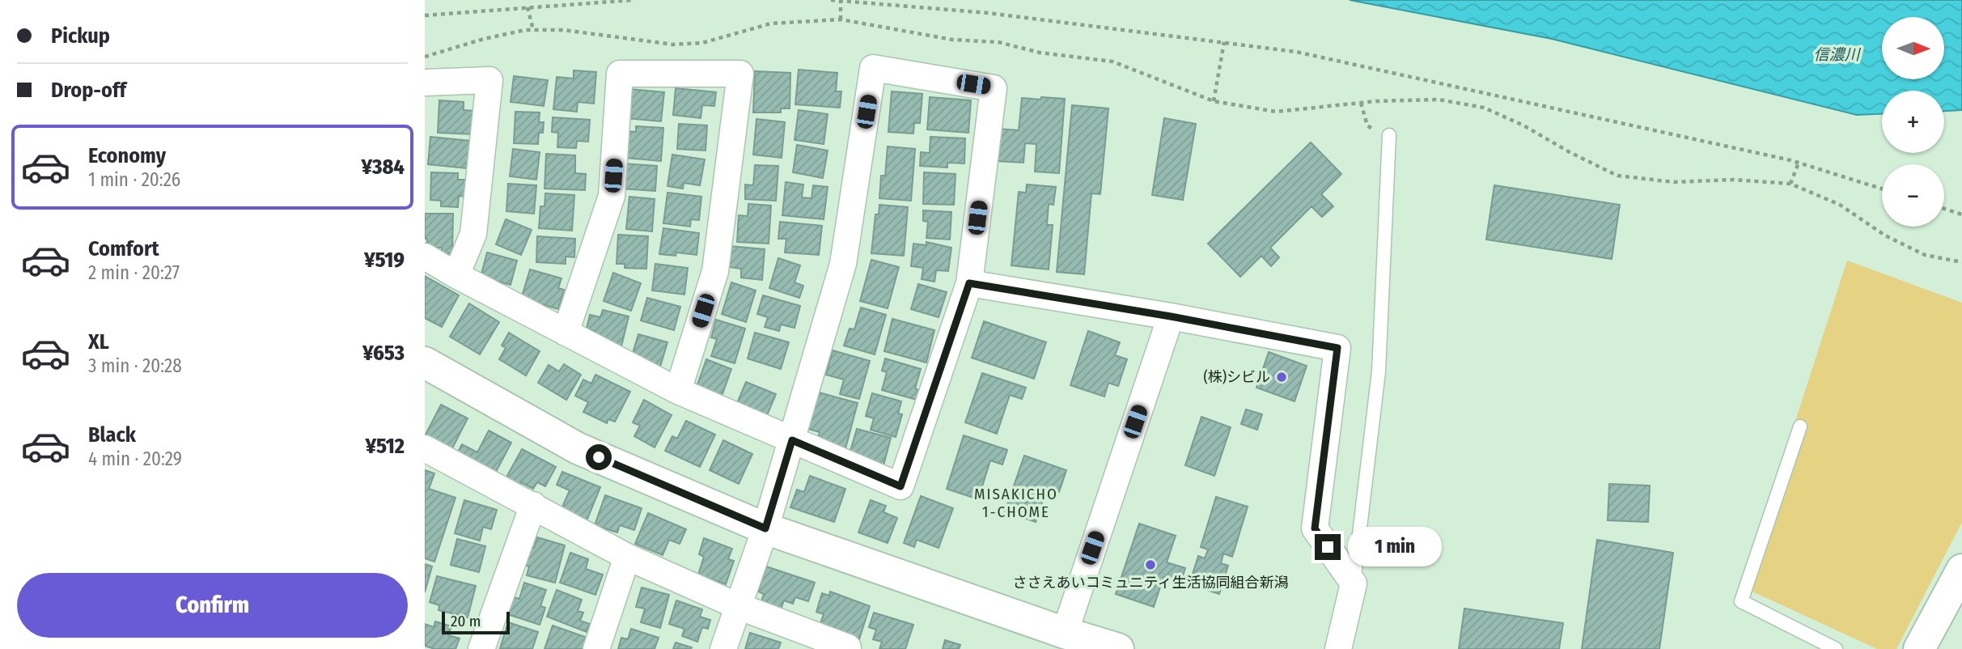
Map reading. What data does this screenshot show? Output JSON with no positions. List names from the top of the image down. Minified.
{"districts":["MISAKICHO 1-CHOME"],"water":["信濃川"],"places":["(株)シビル","ささえあいコミュニティ生活協同組合新潟"],"scale_bar":"20 m","north":"right","page":{"banner":["Pickup","Drop-off"],"map_buttons":["+","−"],"list":[{"name":"Economy","note":"1 min · 20:26","value":"¥384"},{"name":"Comfort","note":"2 min · 20:27","value":"¥519"},{"name":"XL","note":"3 min · 20:28","value":"¥653"},{"name":"Black","note":"4 min · 20:29","value":"¥512"}],"bubble":"1 min","buttons":"Confirm","scale":"20 m"}}
